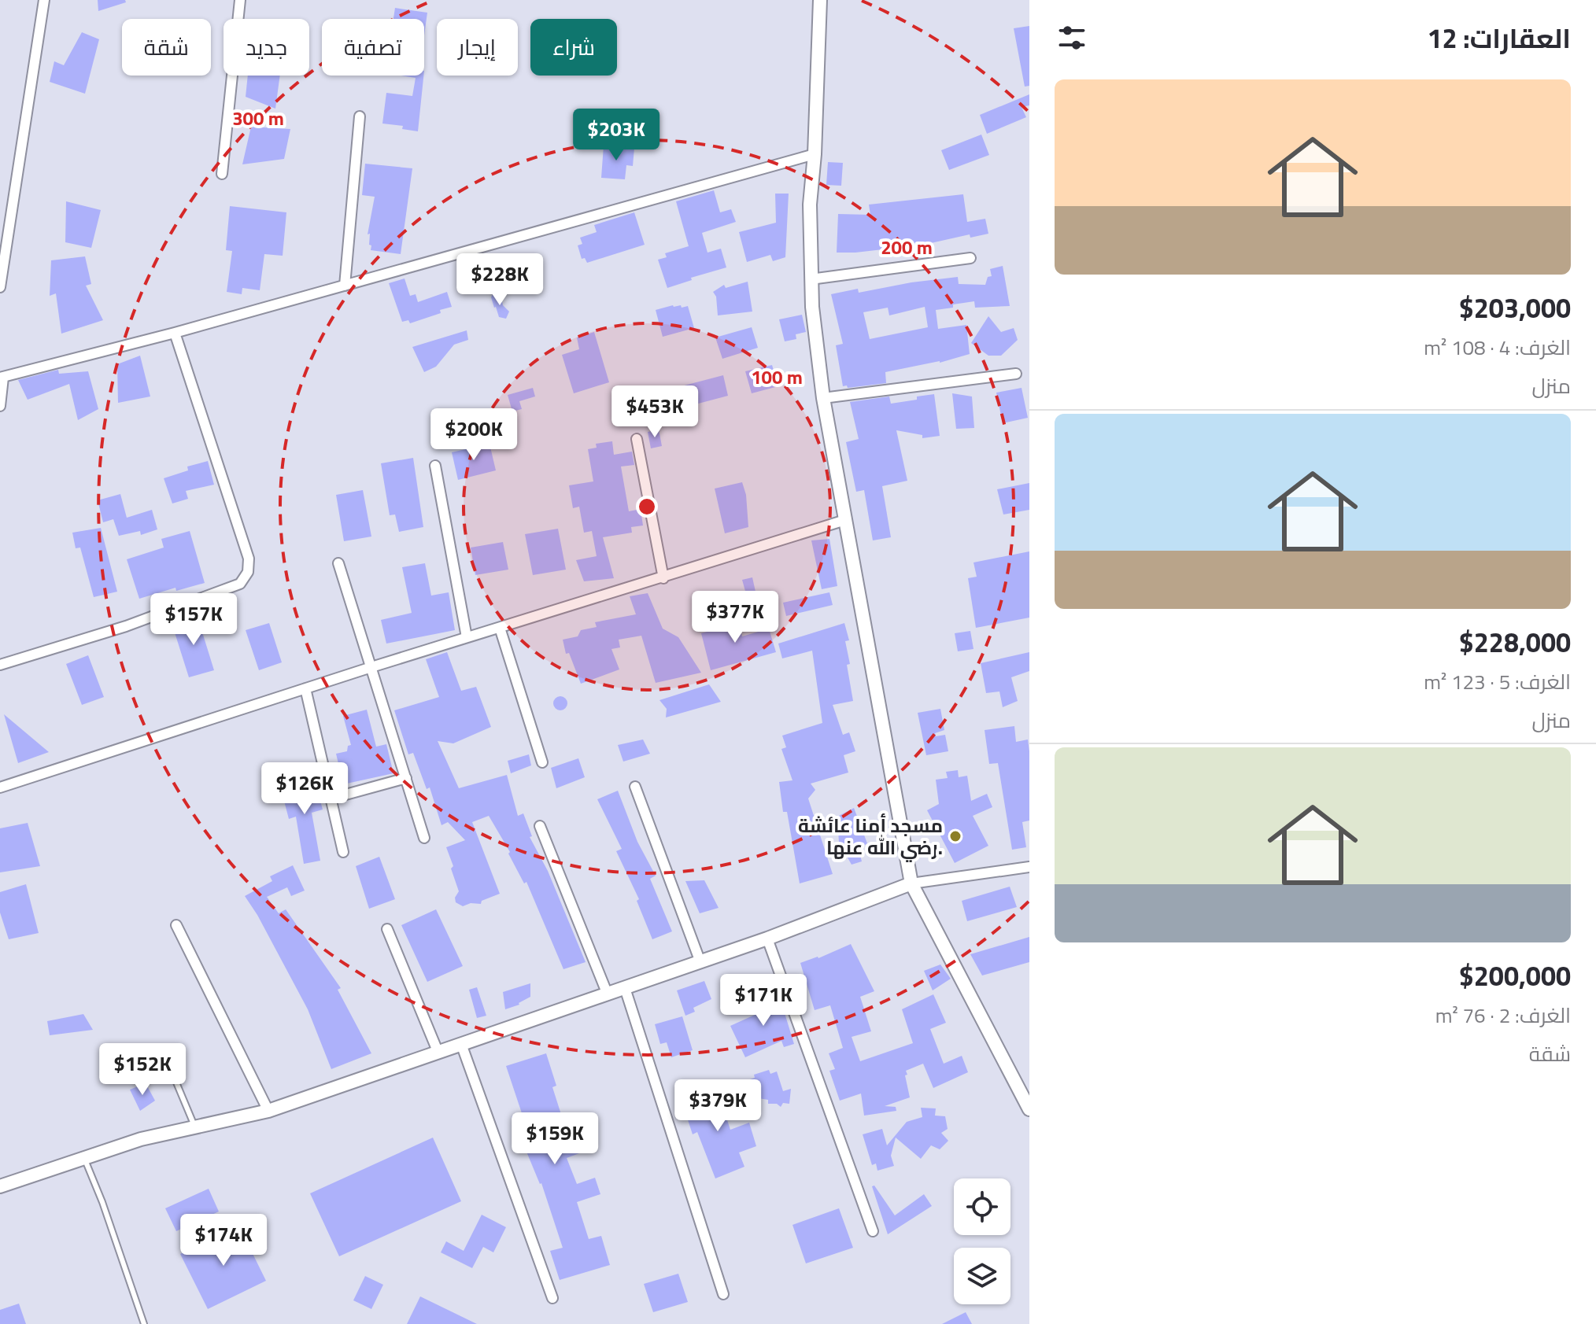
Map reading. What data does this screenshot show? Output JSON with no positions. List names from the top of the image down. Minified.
{"places":["مسجد أمنا عائشة رضي الله عنها."],"page":{"heading":"العقارات: 12","chip":["شراء","إيجار","تصفية","جديد","شقة"],"list":[{"name":"$203,000","note":"الغرف: 4 · 108 m² · منزل"},{"name":"$228,000","note":"الغرف: 5 · 123 m² · منزل"},{"name":"$200,000","note":"الغرف: 2 · 76 m² · شقة"}],"price":["$203K","$228K","$453K","$200K","$377K","$157K","$126K","$171K","$152K","$379K","$159K","$174K"]},"rings":["300 m","200 m","100 m"]}
